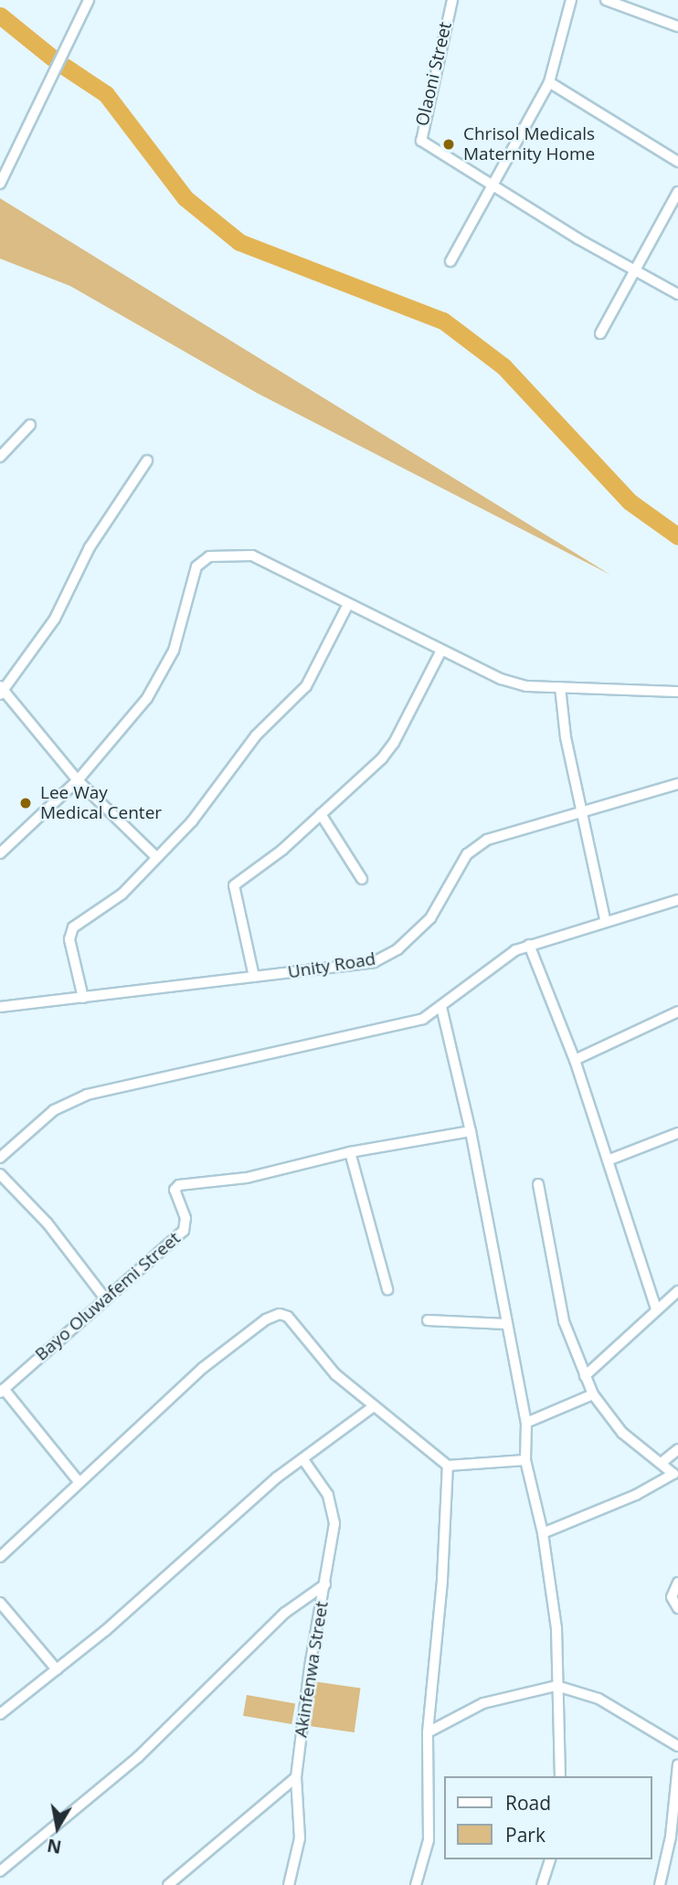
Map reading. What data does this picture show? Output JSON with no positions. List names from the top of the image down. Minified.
{"streets":{"street":["Olaoni Street","Unity Road","Bayo Oluwafemi Street","Akinfenwa Street"]},"places":["Chrisol Medicals Maternity Home","Lee Way Medical Center"],"legend":["Road","Park"],"north":"bottom"}
